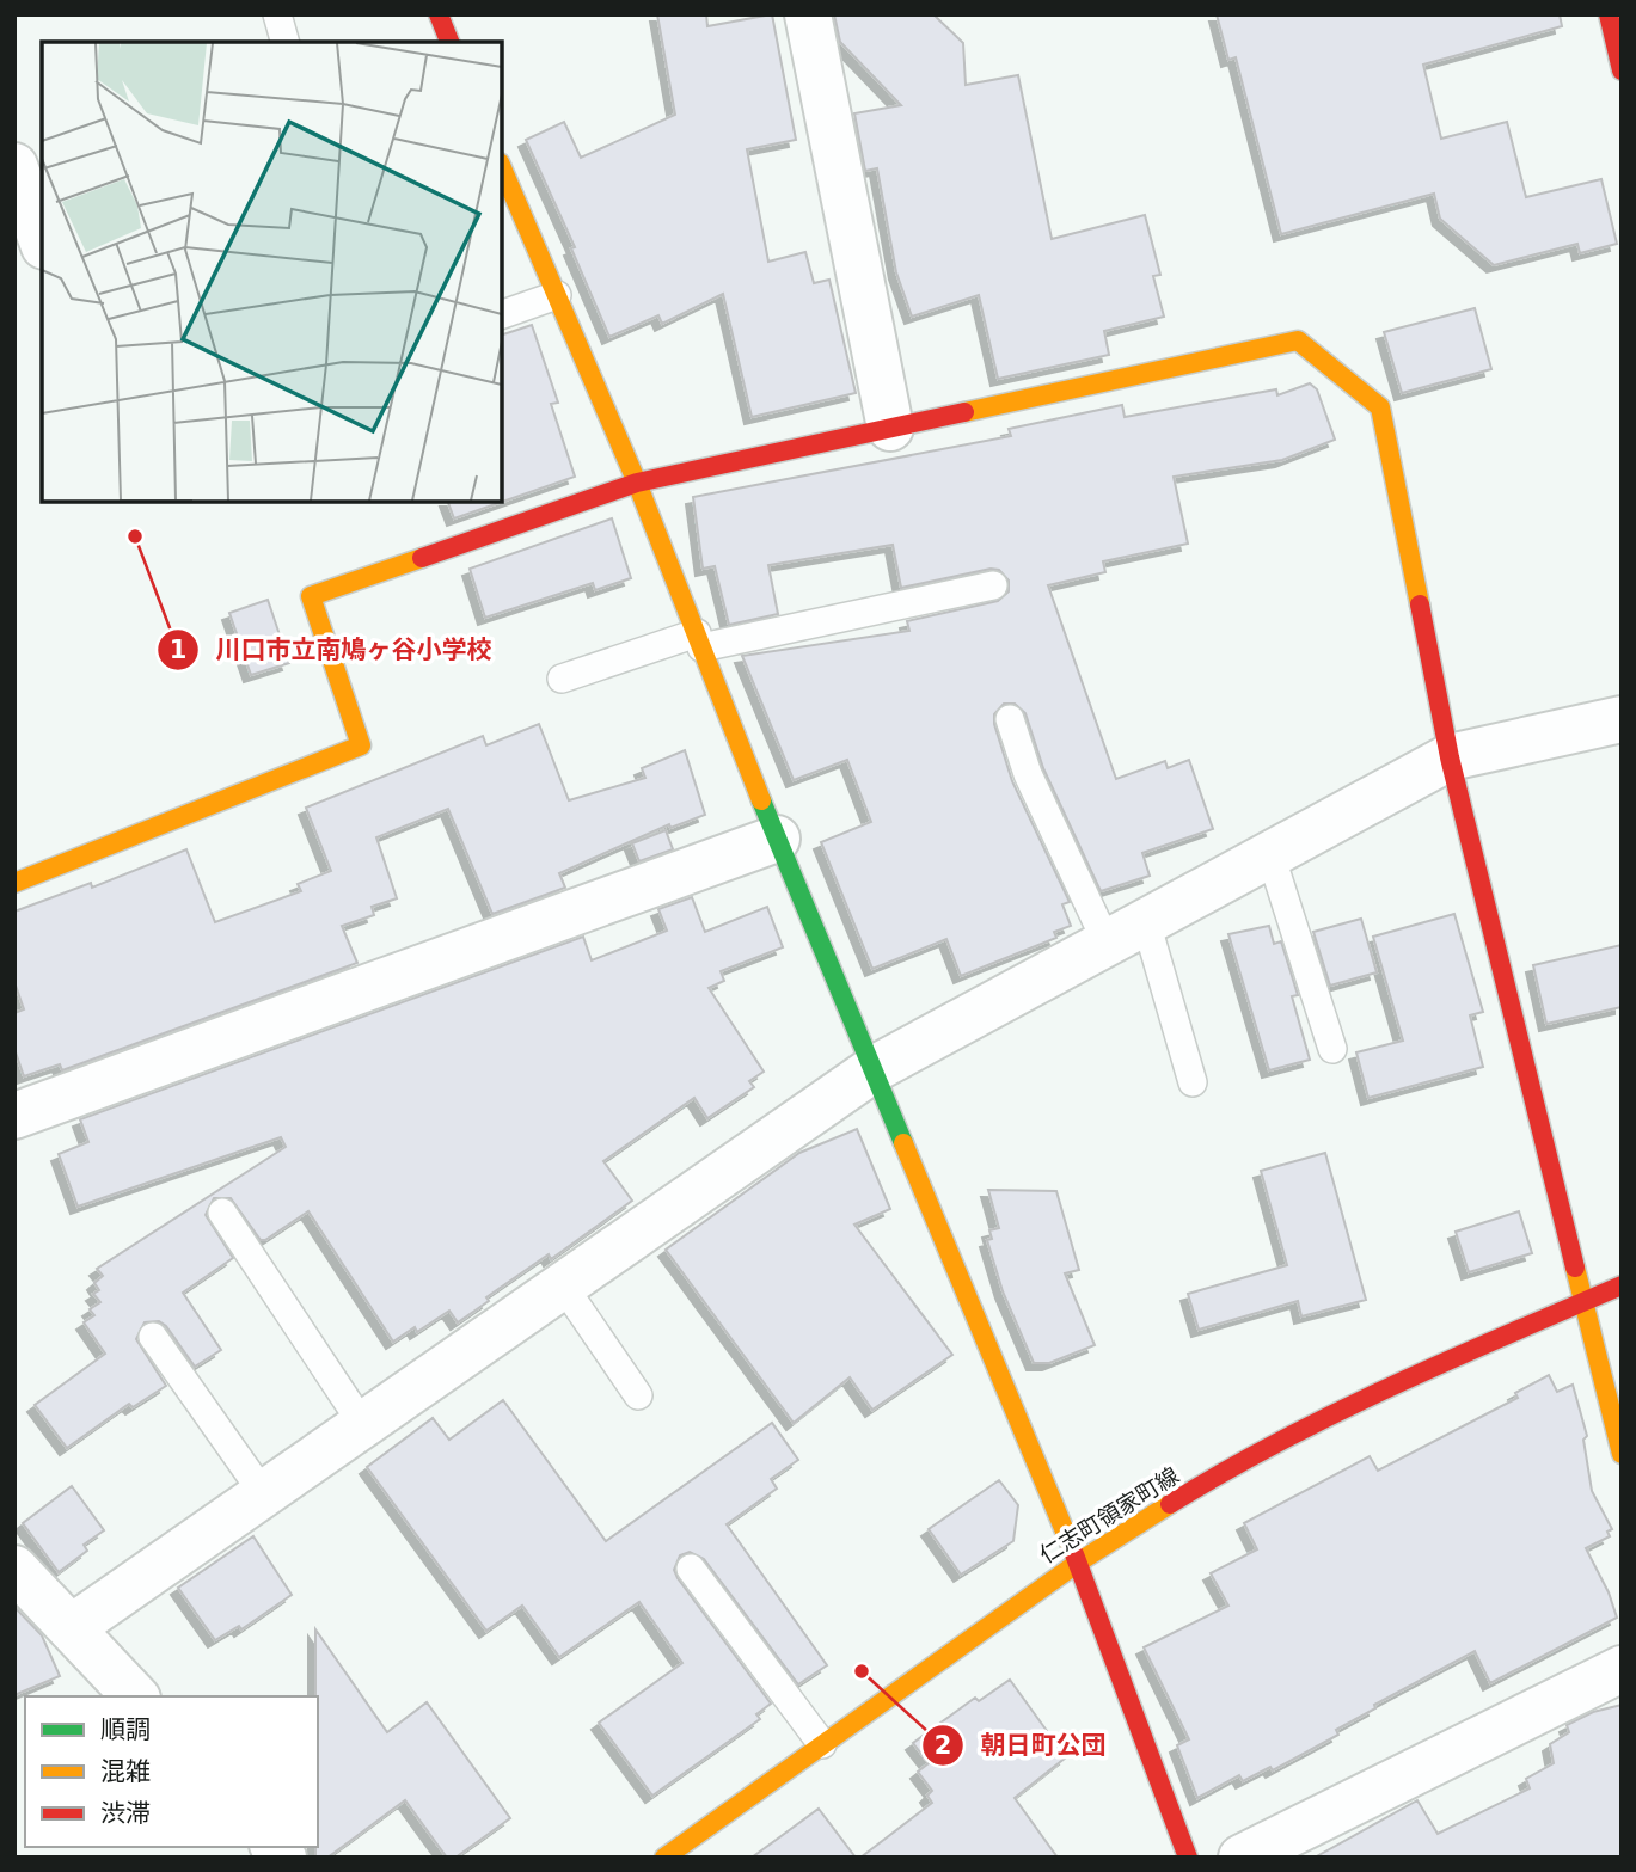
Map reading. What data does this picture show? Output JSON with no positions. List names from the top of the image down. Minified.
{"streets":{"main road":["仁志町領家町線"]},"places":["川口市立南鳩ヶ谷小学校","朝日町公団"],"legend":["順調","混雑","渋滞"]}
